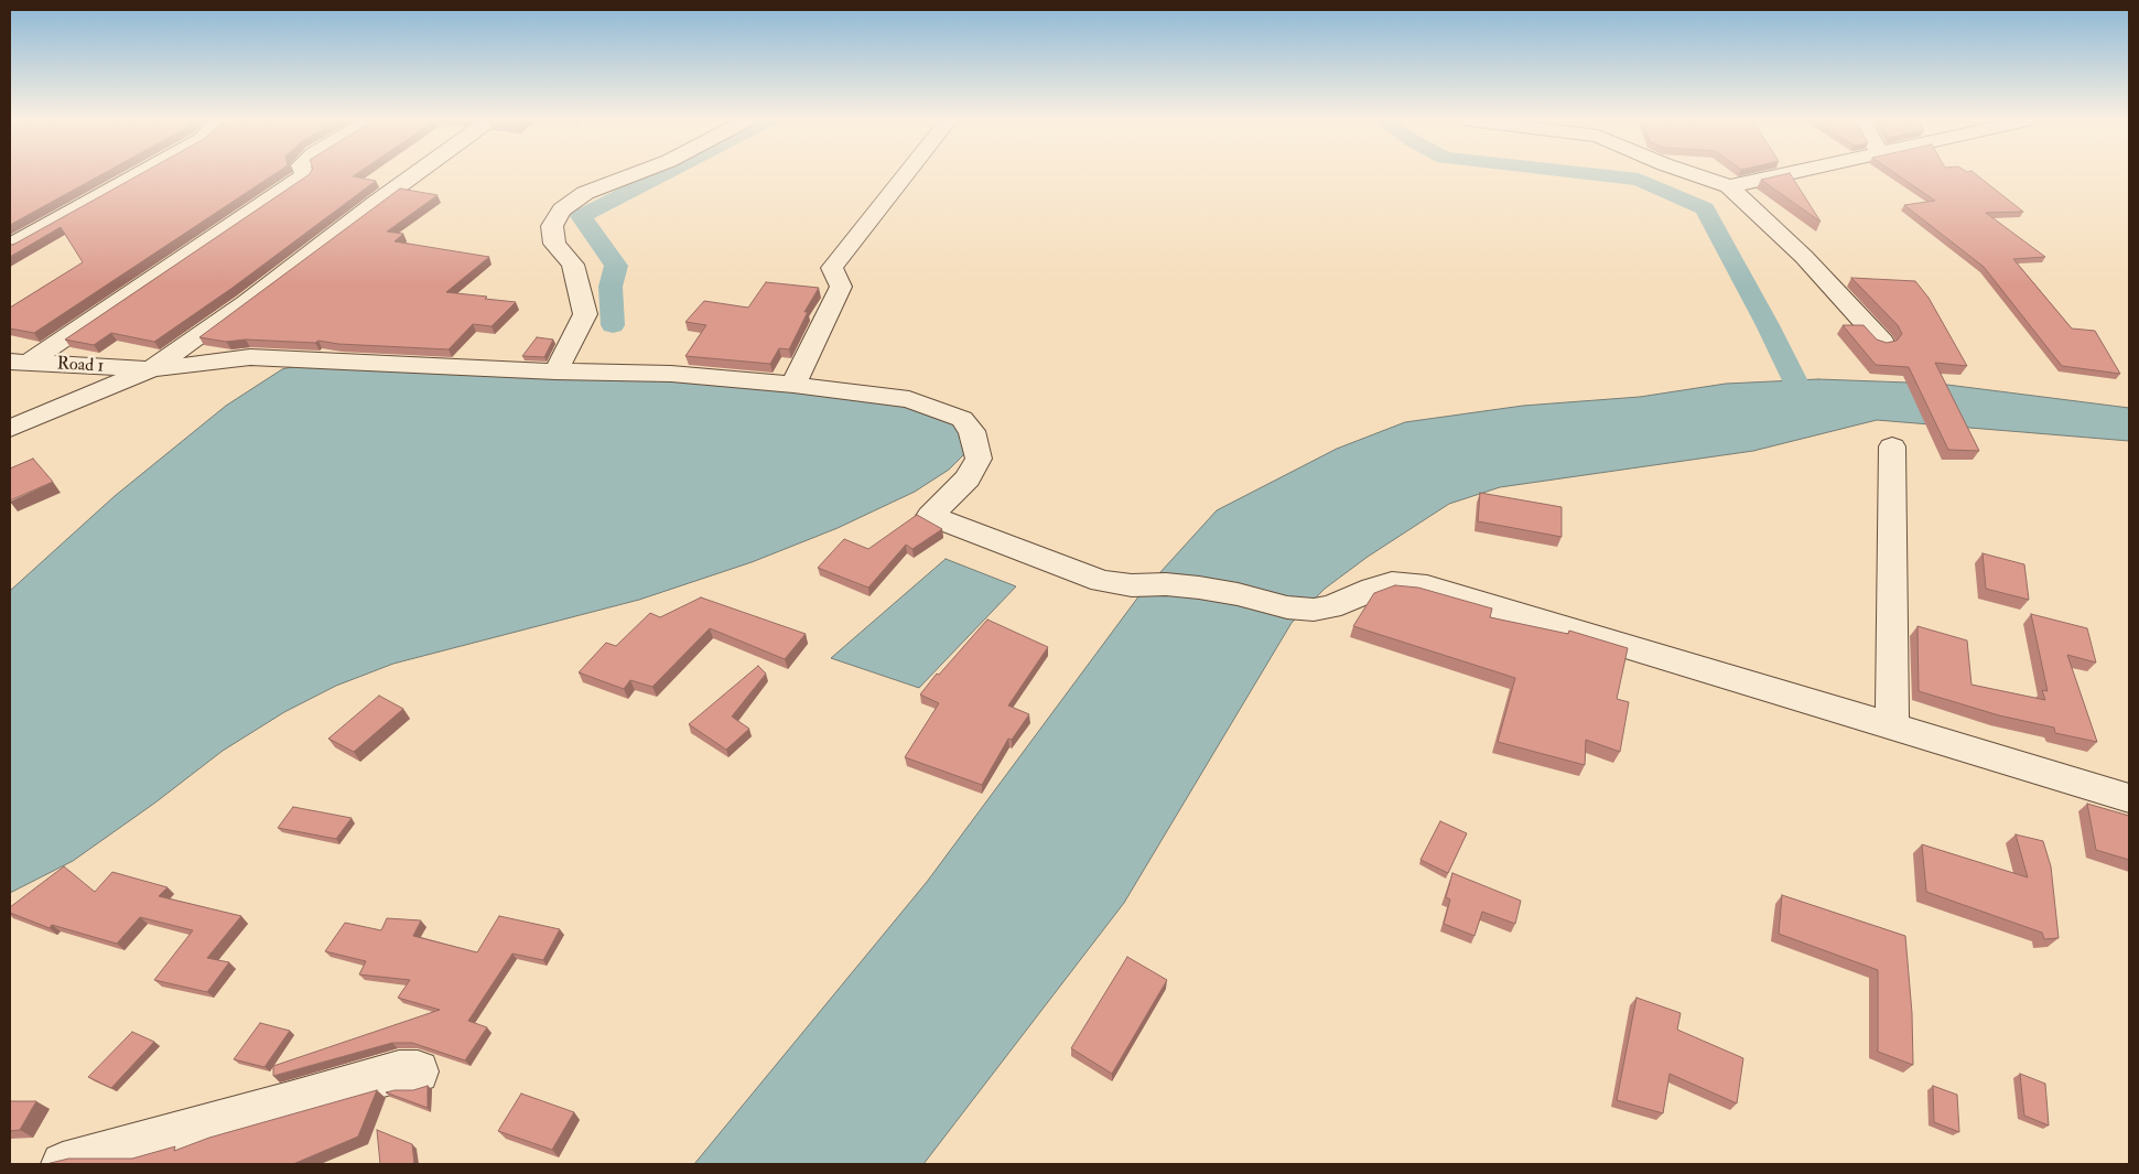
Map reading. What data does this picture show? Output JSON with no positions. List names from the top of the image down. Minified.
{"streets":{"street":["Road 1"]}}
